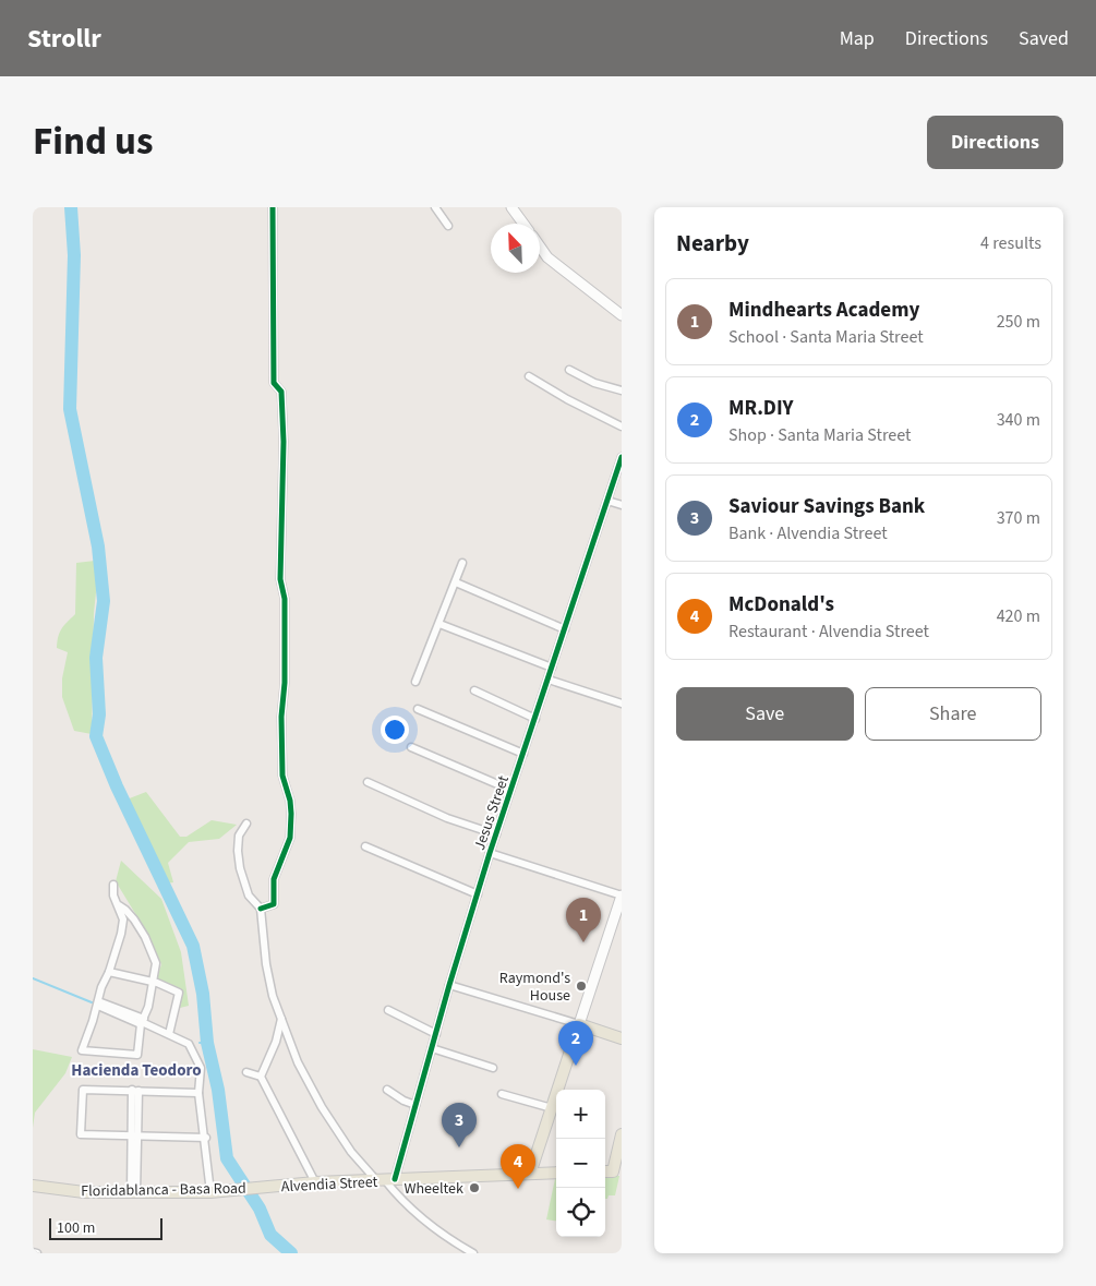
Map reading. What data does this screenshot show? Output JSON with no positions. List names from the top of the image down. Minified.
{"streets":{"main road":["Alvendia Street","Floridablanca - Basa Road"],"street":["Jesus Street"]},"crossings":[["Jesus Street","Alvendia Street"],["Alvendia Street","Floridablanca - Basa Road"]],"districts":["Hacienda Teodoro"],"places":["Raymond's House","Wheeltek"],"scale_bar":"100 m","north":"top left","page":{"header":"Strollr","nav":["Map","Directions","Saved"],"title":"Find us","buttons":["Directions",["Save","Share"]],"heading":["Nearby","4 results"],"list":[{"mark":"1","name":"Mindhearts Academy","note":"School · Santa Maria Street","value":"250 m"},{"mark":"2","name":"MR.DIY","note":"Shop · Santa Maria Street","value":"340 m"},{"mark":"3","name":"Saviour Savings Bank","note":"Bank · Alvendia Street","value":"370 m"},{"mark":"4","name":"McDonald's","note":"Restaurant · Alvendia Street","value":"420 m"}],"pins":["1","2","3","4"],"map_buttons":["+","−"],"scale":"100 m"}}
